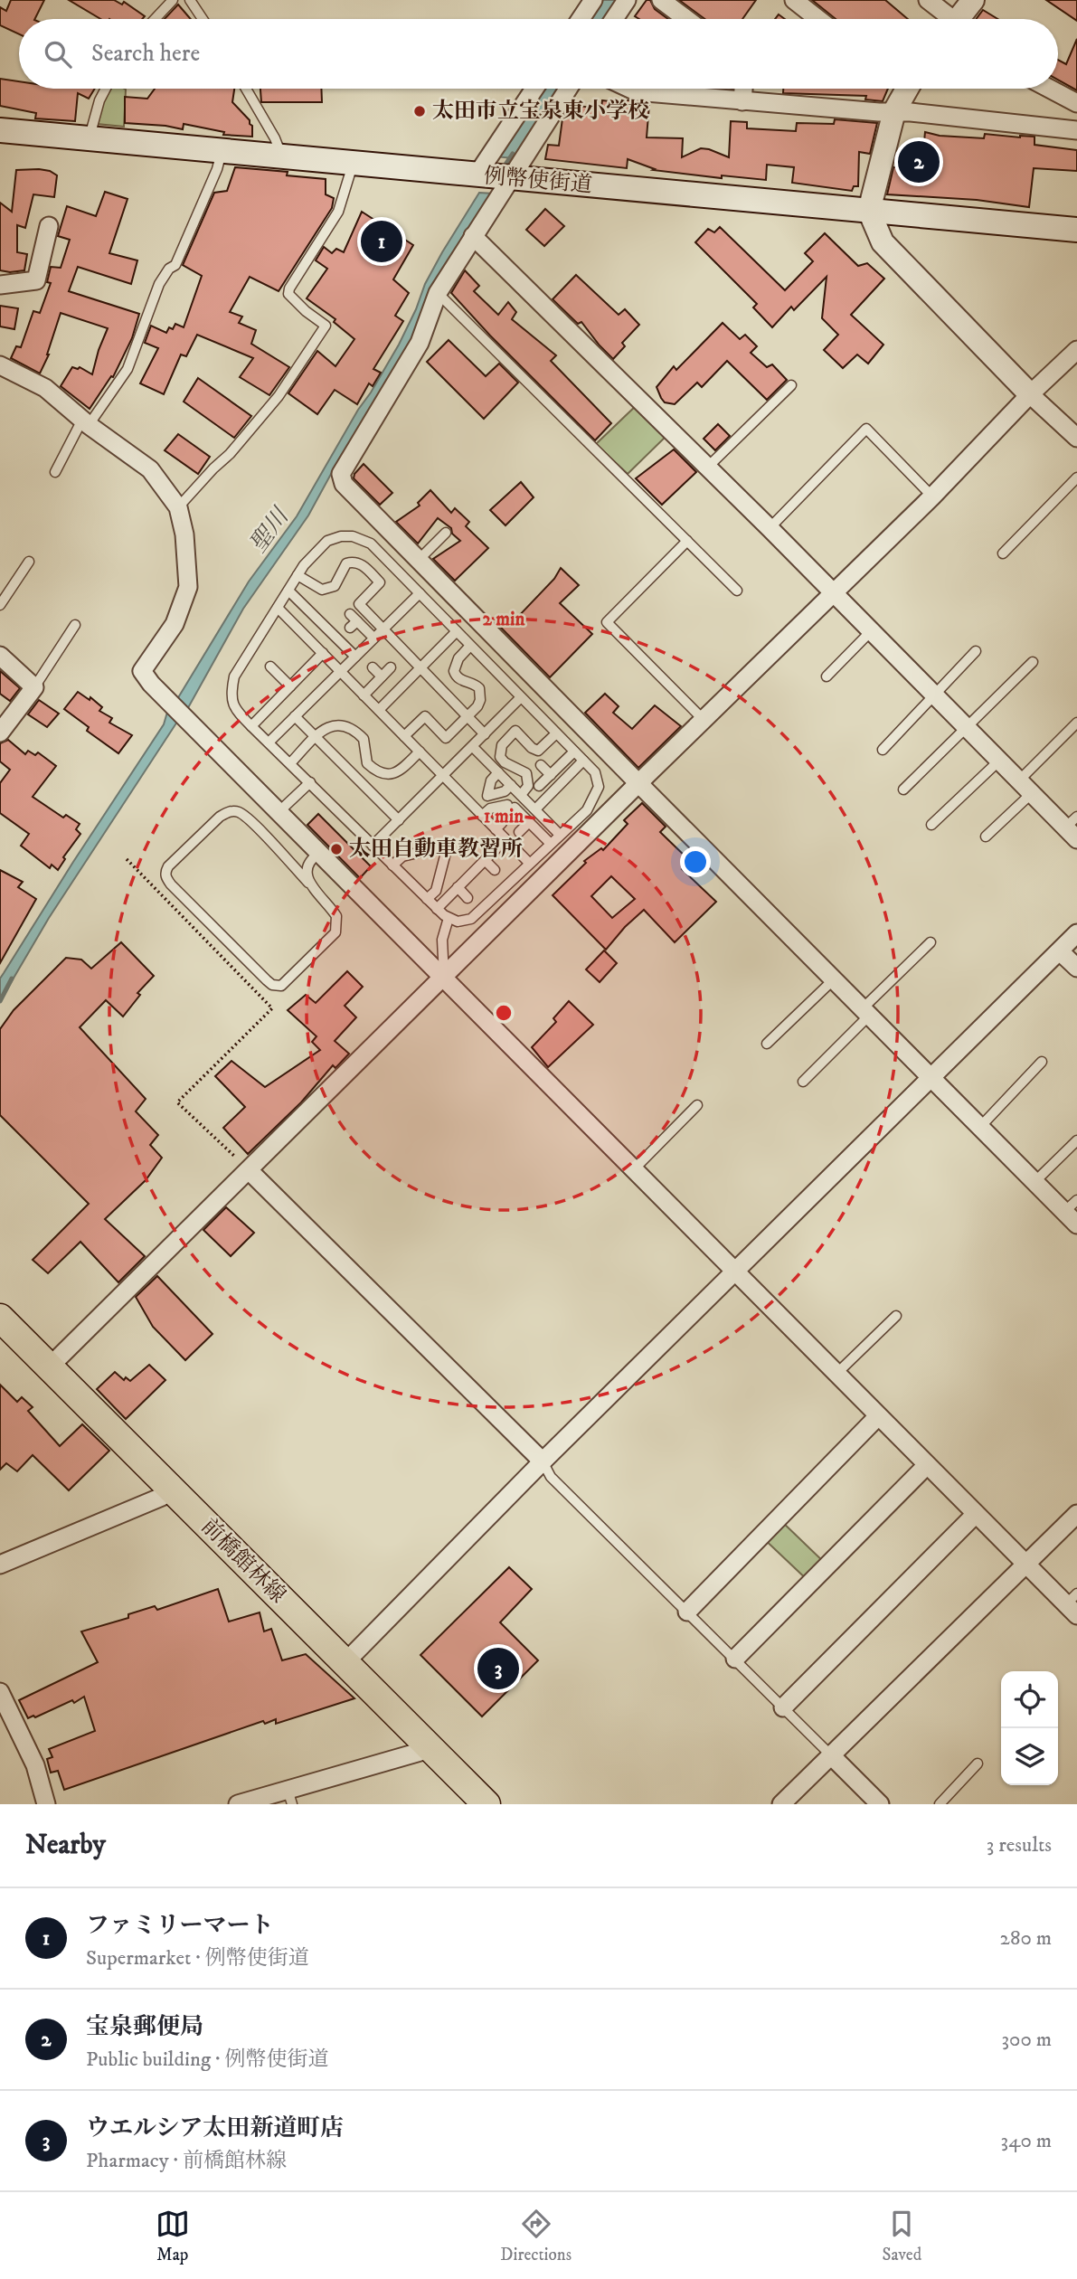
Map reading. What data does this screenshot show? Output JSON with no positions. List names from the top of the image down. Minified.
{"streets":{"main road":["例幣使街道","前橋館林線"]},"water":["聖川"],"places":["太田市立宝泉東小学校","太田自動車教習所"],"page":{"search":"Search here","pins":["2","1","3"],"heading":["Nearby","3 results"],"list":[{"mark":"1","name":"ファミリーマート","note":"Supermarket · 例幣使街道","value":"280 m"},{"mark":"2","name":"宝泉郵便局","note":"Public building · 例幣使街道","value":"300 m"},{"mark":"3","name":"ウエルシア太田新道町店","note":"Pharmacy · 前橋館林線","value":"340 m"}],"nav":["Map","Directions","Saved"]},"rings":["2 min","1 min"]}
